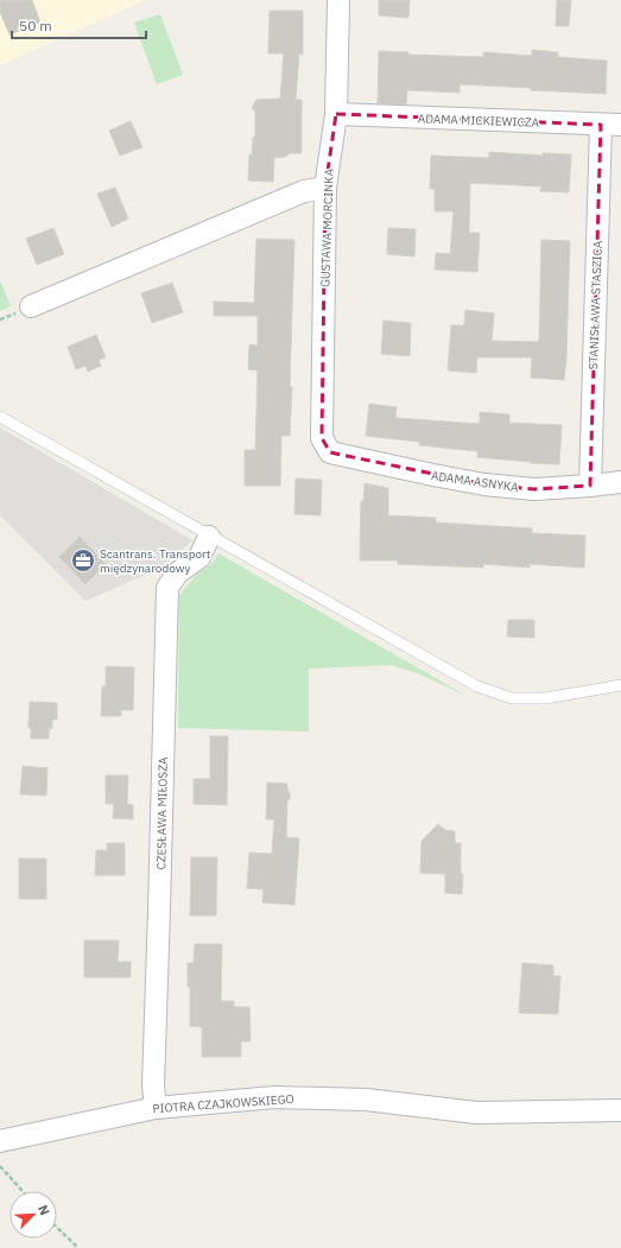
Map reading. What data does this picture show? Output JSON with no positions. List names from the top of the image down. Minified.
{"streets":{"street":["ADAMA MICKIEWICZA","GUSTAWA MORCINKA","STANISŁAWA STASZICA","ADAMA ASNYKA","CZESŁAWA MIŁOSZA","PIOTRA CZAJKOWSKIEGO"]},"crossings":[["ADAMA MICKIEWICZA","GUSTAWA MORCINKA"],["ADAMA MICKIEWICZA","STANISŁAWA STASZICA"],["GUSTAWA MORCINKA","ADAMA ASNYKA"],["STANISŁAWA STASZICA","ADAMA ASNYKA"],["CZESŁAWA MIŁOSZA","PIOTRA CZAJKOWSKIEGO"]],"places":{"office":["Scantrans. Transport międzynarodowy"]},"scale_bar":"50 m","north":"top right"}
